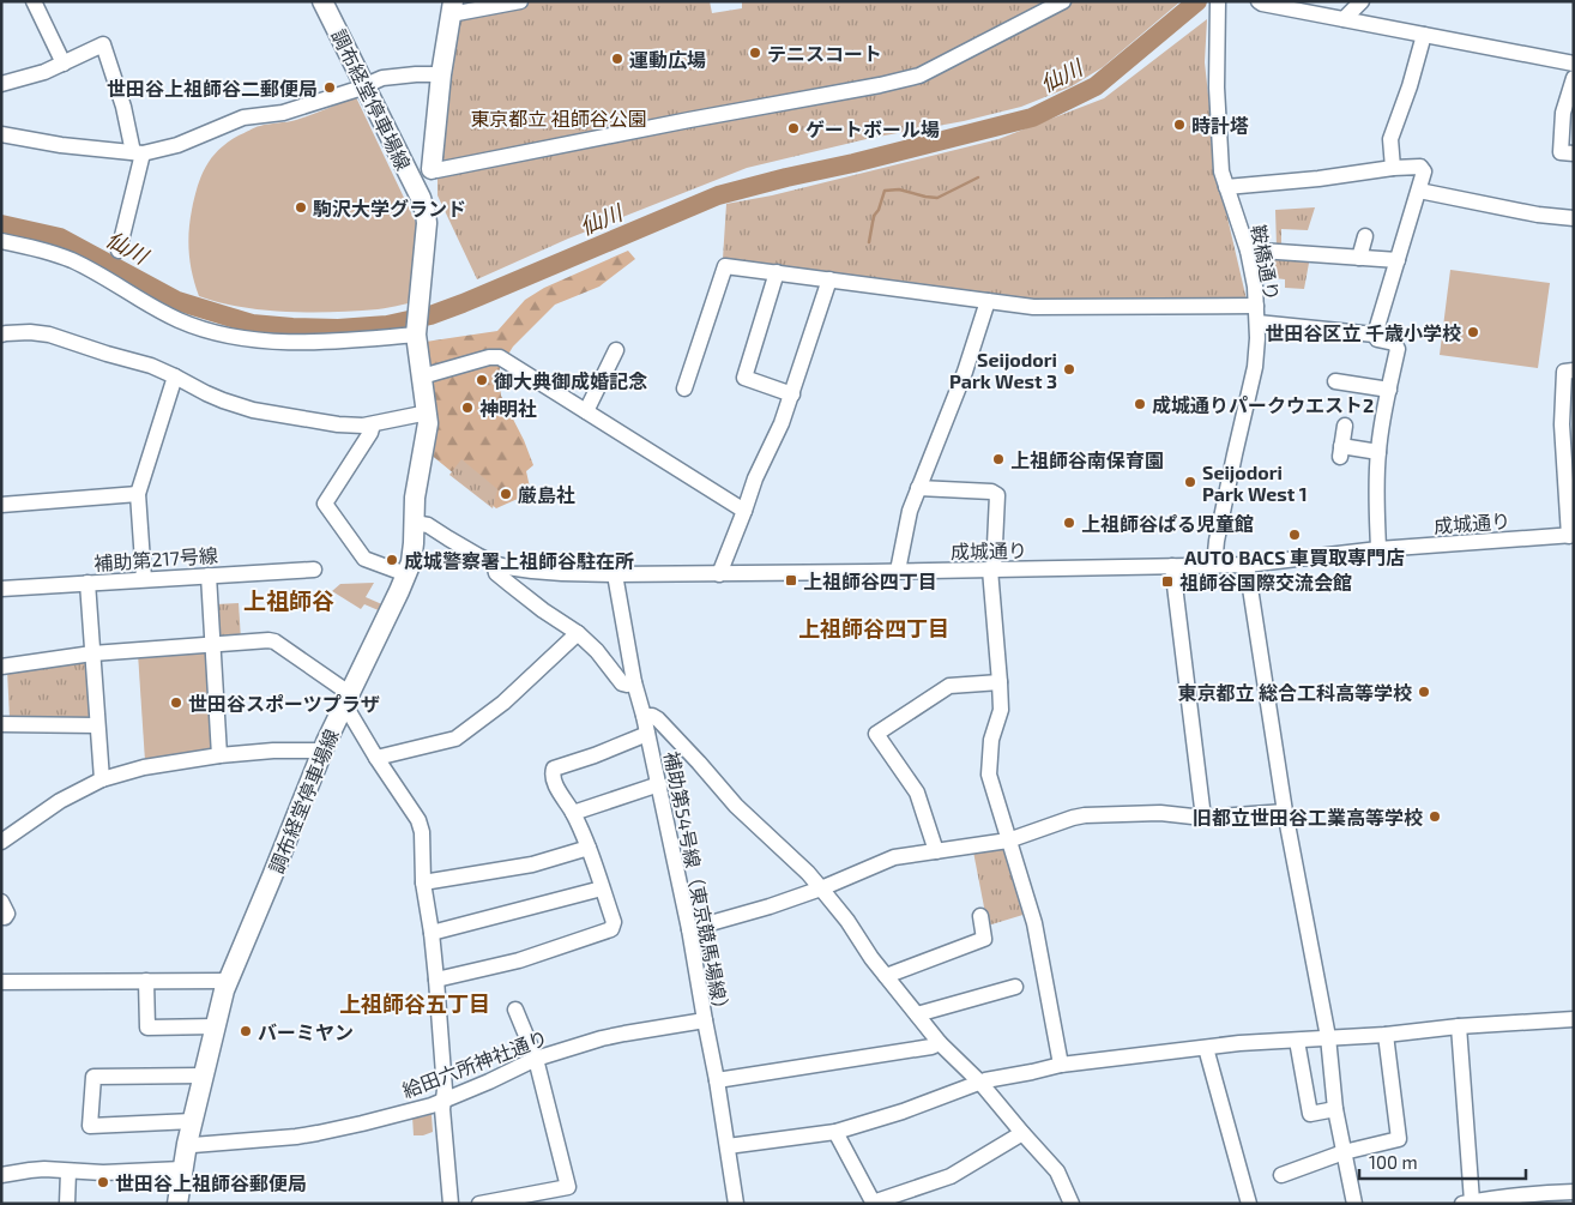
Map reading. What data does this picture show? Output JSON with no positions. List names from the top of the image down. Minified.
{"streets":{"main road":["調布経堂停車場線"],"street":["鞍橋通り","成城通り","補助第217号線","補助第54号線（東京競馬場線）","給田六所神社通り"]},"crossings":[["調布経堂停車場線","成城通り"],["調布経堂停車場線","給田六所神社通り"],["鞍橋通り","成城通り"],["成城通り","補助第54号線（東京競馬場線）"],["補助第54号線（東京競馬場線）","給田六所神社通り"]],"districts":["上祖師谷","上祖師谷四丁目","上祖師谷五丁目"],"water":["仙川"],"parks":["東京都立 祖師谷公園"],"places":{"other":["テニスコート","運動広場","世田谷上祖師谷二郵便局","時計塔","ゲートボール場","駒沢大学グランド","世田谷区立 千歳小学校","Seijodori Park West 3","御大典御成婚記念","成城通りパークウエスト2","神明社","上祖師谷南保育園","Seijodori Park West 1","厳島社","上祖師谷ぱる児童館","AUTO BACS 車買取専門店","成城警察署上祖師谷駐在所","東京都立 総合工科高等学校","世田谷スポーツプラザ","旧都立世田谷工業高等学校","バーミヤン","世田谷上祖師谷郵便局"],"transit":["上祖師谷四丁目","祖師谷国際交流会館"]},"scale_bar":"100 m"}
